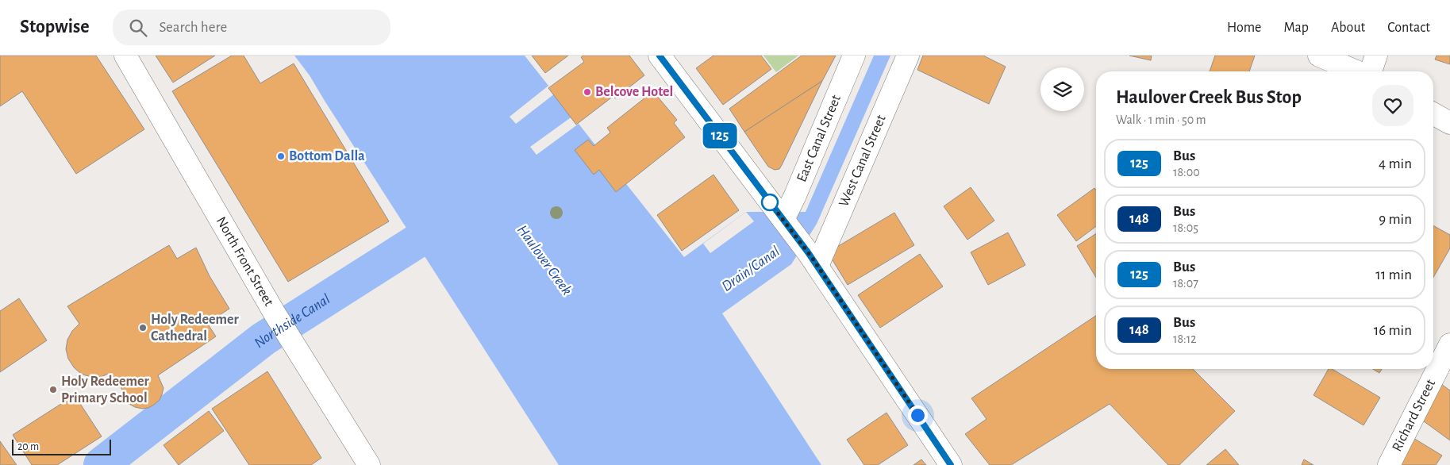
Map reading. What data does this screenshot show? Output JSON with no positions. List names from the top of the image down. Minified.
{"streets":{"street":["East Canal Street","West Canal Street","North Front Street","Richard Street"]},"water":["Haulover Creek","Drain/Canal","Northside Canal"],"places":["Belcove Hotel","Bottom Dalla","Holy Redeemer Cathedral","Holy Redeemer Primary School"],"lines":["bus line 125"],"scale_bar":"20 m","page":{"header":"Stopwise","search":"Search here","nav":["Home","Map","About","Contact"],"on_map":"125","heading":["Haulover Creek Bus Stop","Walk · 1 min · 50 m"],"list":[{"mark":"125","name":"Bus","note":"18:00","value":"4 min"},{"mark":"148","name":"Bus","note":"18:05","value":"9 min"},{"mark":"125","name":"Bus","note":"18:07","value":"11 min"},{"mark":"148","name":"Bus","note":"18:12","value":"16 min"}],"scale":"20 m"}}
